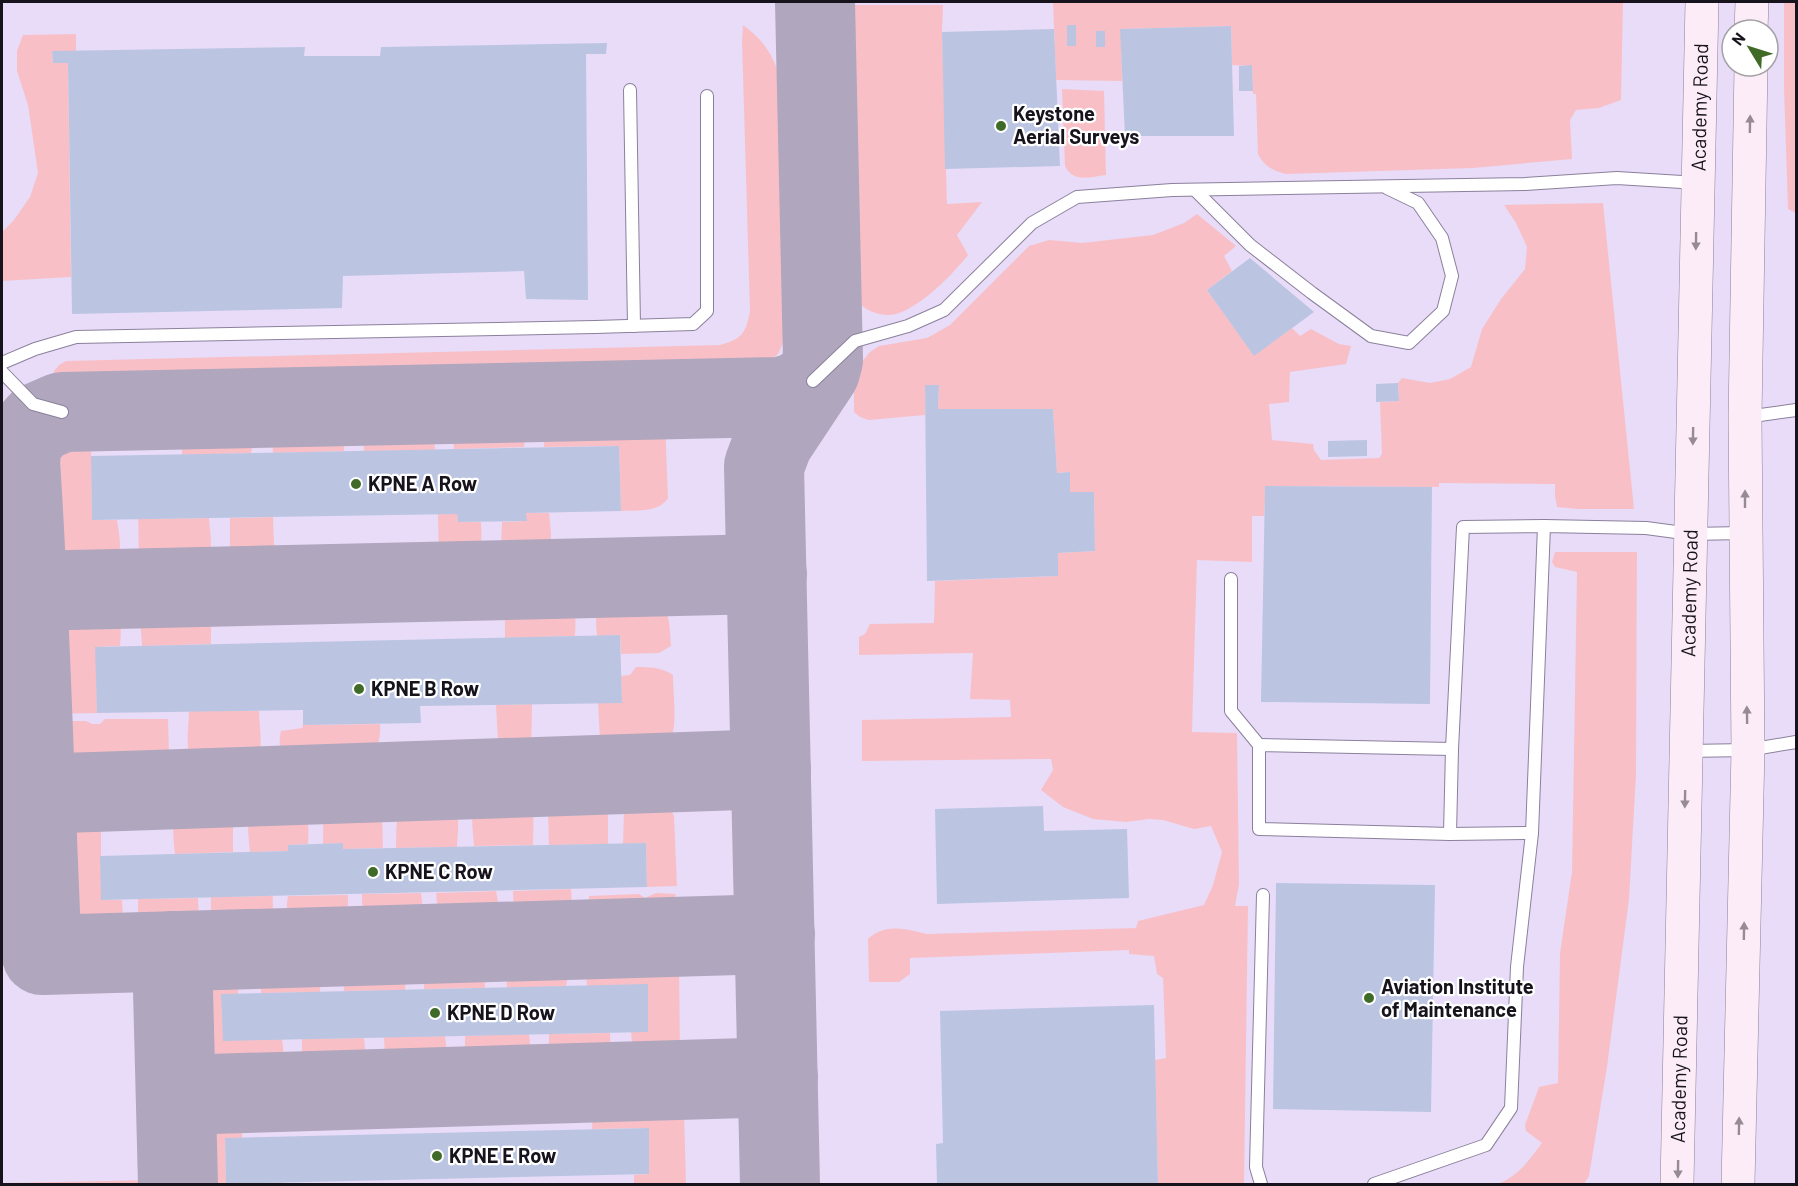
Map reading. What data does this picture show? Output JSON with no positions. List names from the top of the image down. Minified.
{"streets":{"main road":["Academy Road"]},"places":["Keystone Aerial Surveys","KPNE A Row","KPNE B Row","KPNE C Row","Aviation Institute of Maintenance","KPNE D Row","KPNE E Row"],"north":"top left"}
